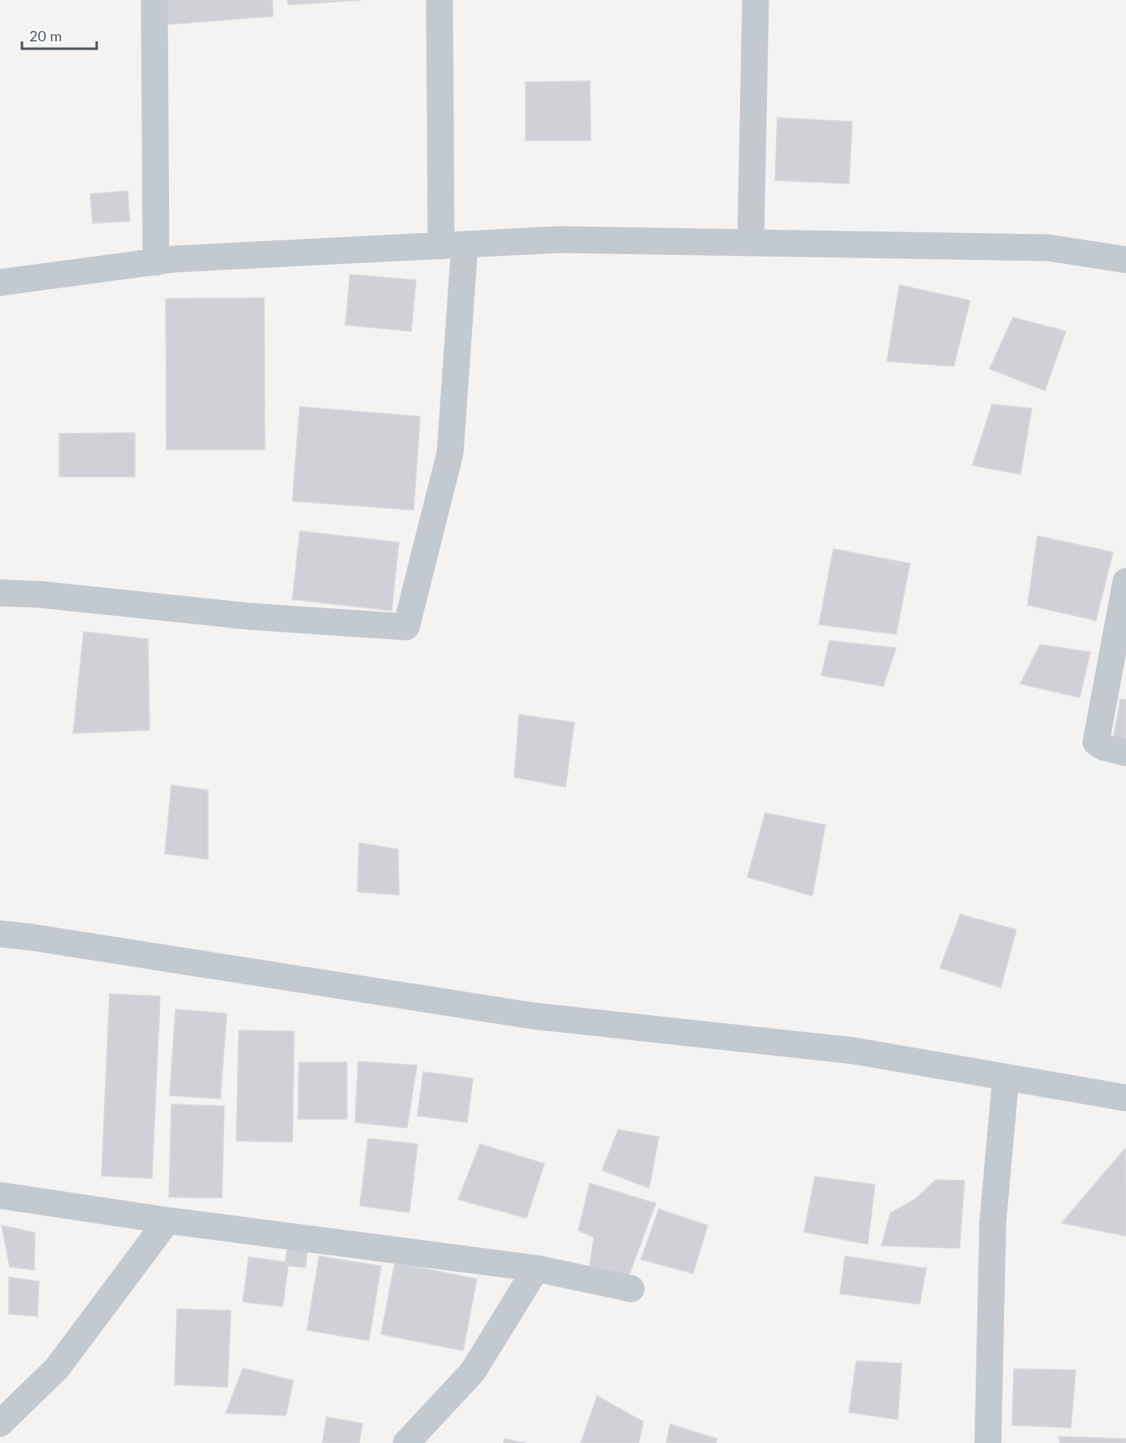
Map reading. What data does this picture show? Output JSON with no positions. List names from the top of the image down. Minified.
{"scale_bar":"20 m"}
